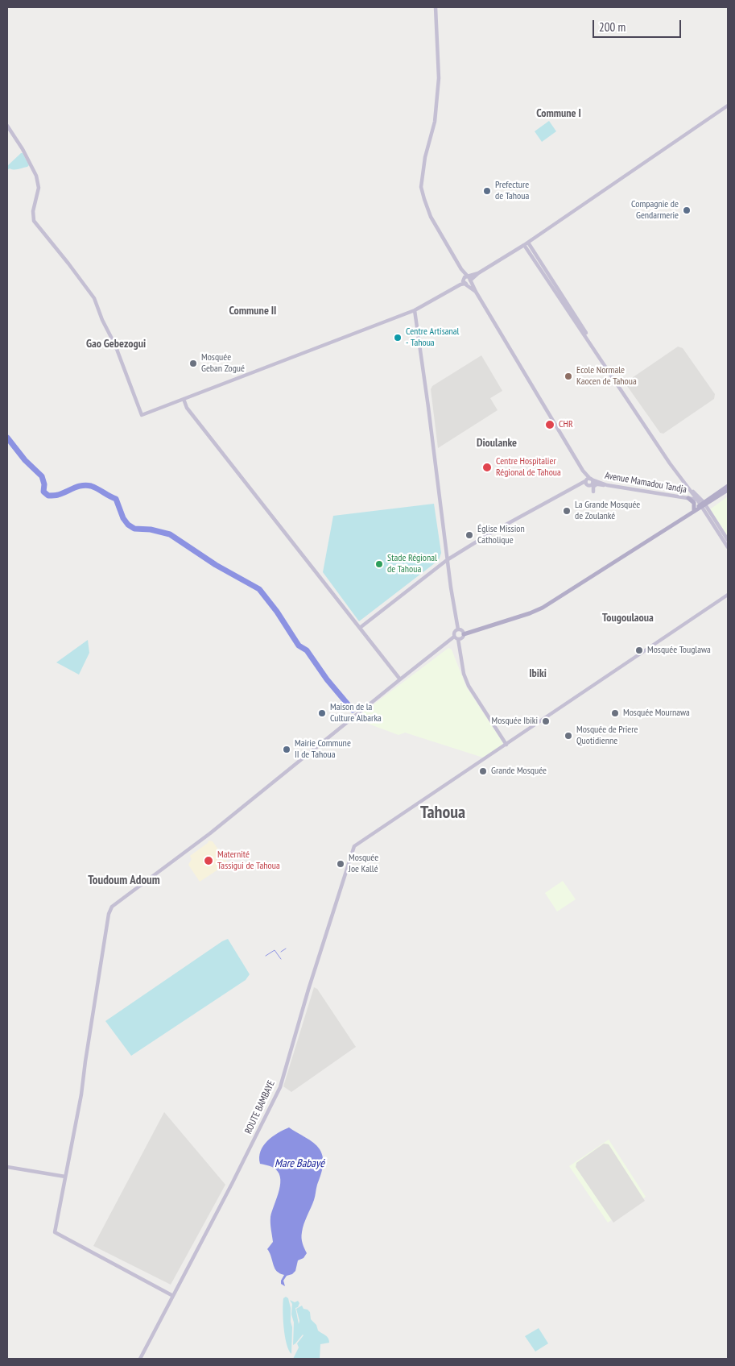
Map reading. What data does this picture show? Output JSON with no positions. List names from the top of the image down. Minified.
{"streets":{"street":["Avenue Mamadou Tandja","ROUTE BAMBAYE"]},"districts":["Commune I","Commune II","Gao Gebezogui","Dioulanke","Tougoulaoua","Ibiki","Tahoua","Toudoum Adoum"],"water":["Mare Babayé"],"places":["Prefecture de Tahoua","Compagnie de Gendarmerie","Centre Artisanal - Tahoua","Mosquée Geban Zogué","Ecole Normale Kaocen de Tahoua","CHR","Centre Hospitalier Régional de Tahoua","La Grande Mosquée de Zoulanké","Église Mission Catholique","Stade Régional de Tahoua","Mosquée Touglawa","Maison de la Culture Albarka","Mosquée Mournawa","Mosquée Ibiki","Mosquée de Priere Quotidienne","Mairie Commune II de Tahoua","Grande Mosquée","Maternité Tassigui de Tahoua","Mosquée Joe Kallé"],"scale_bar":"200 m"}
